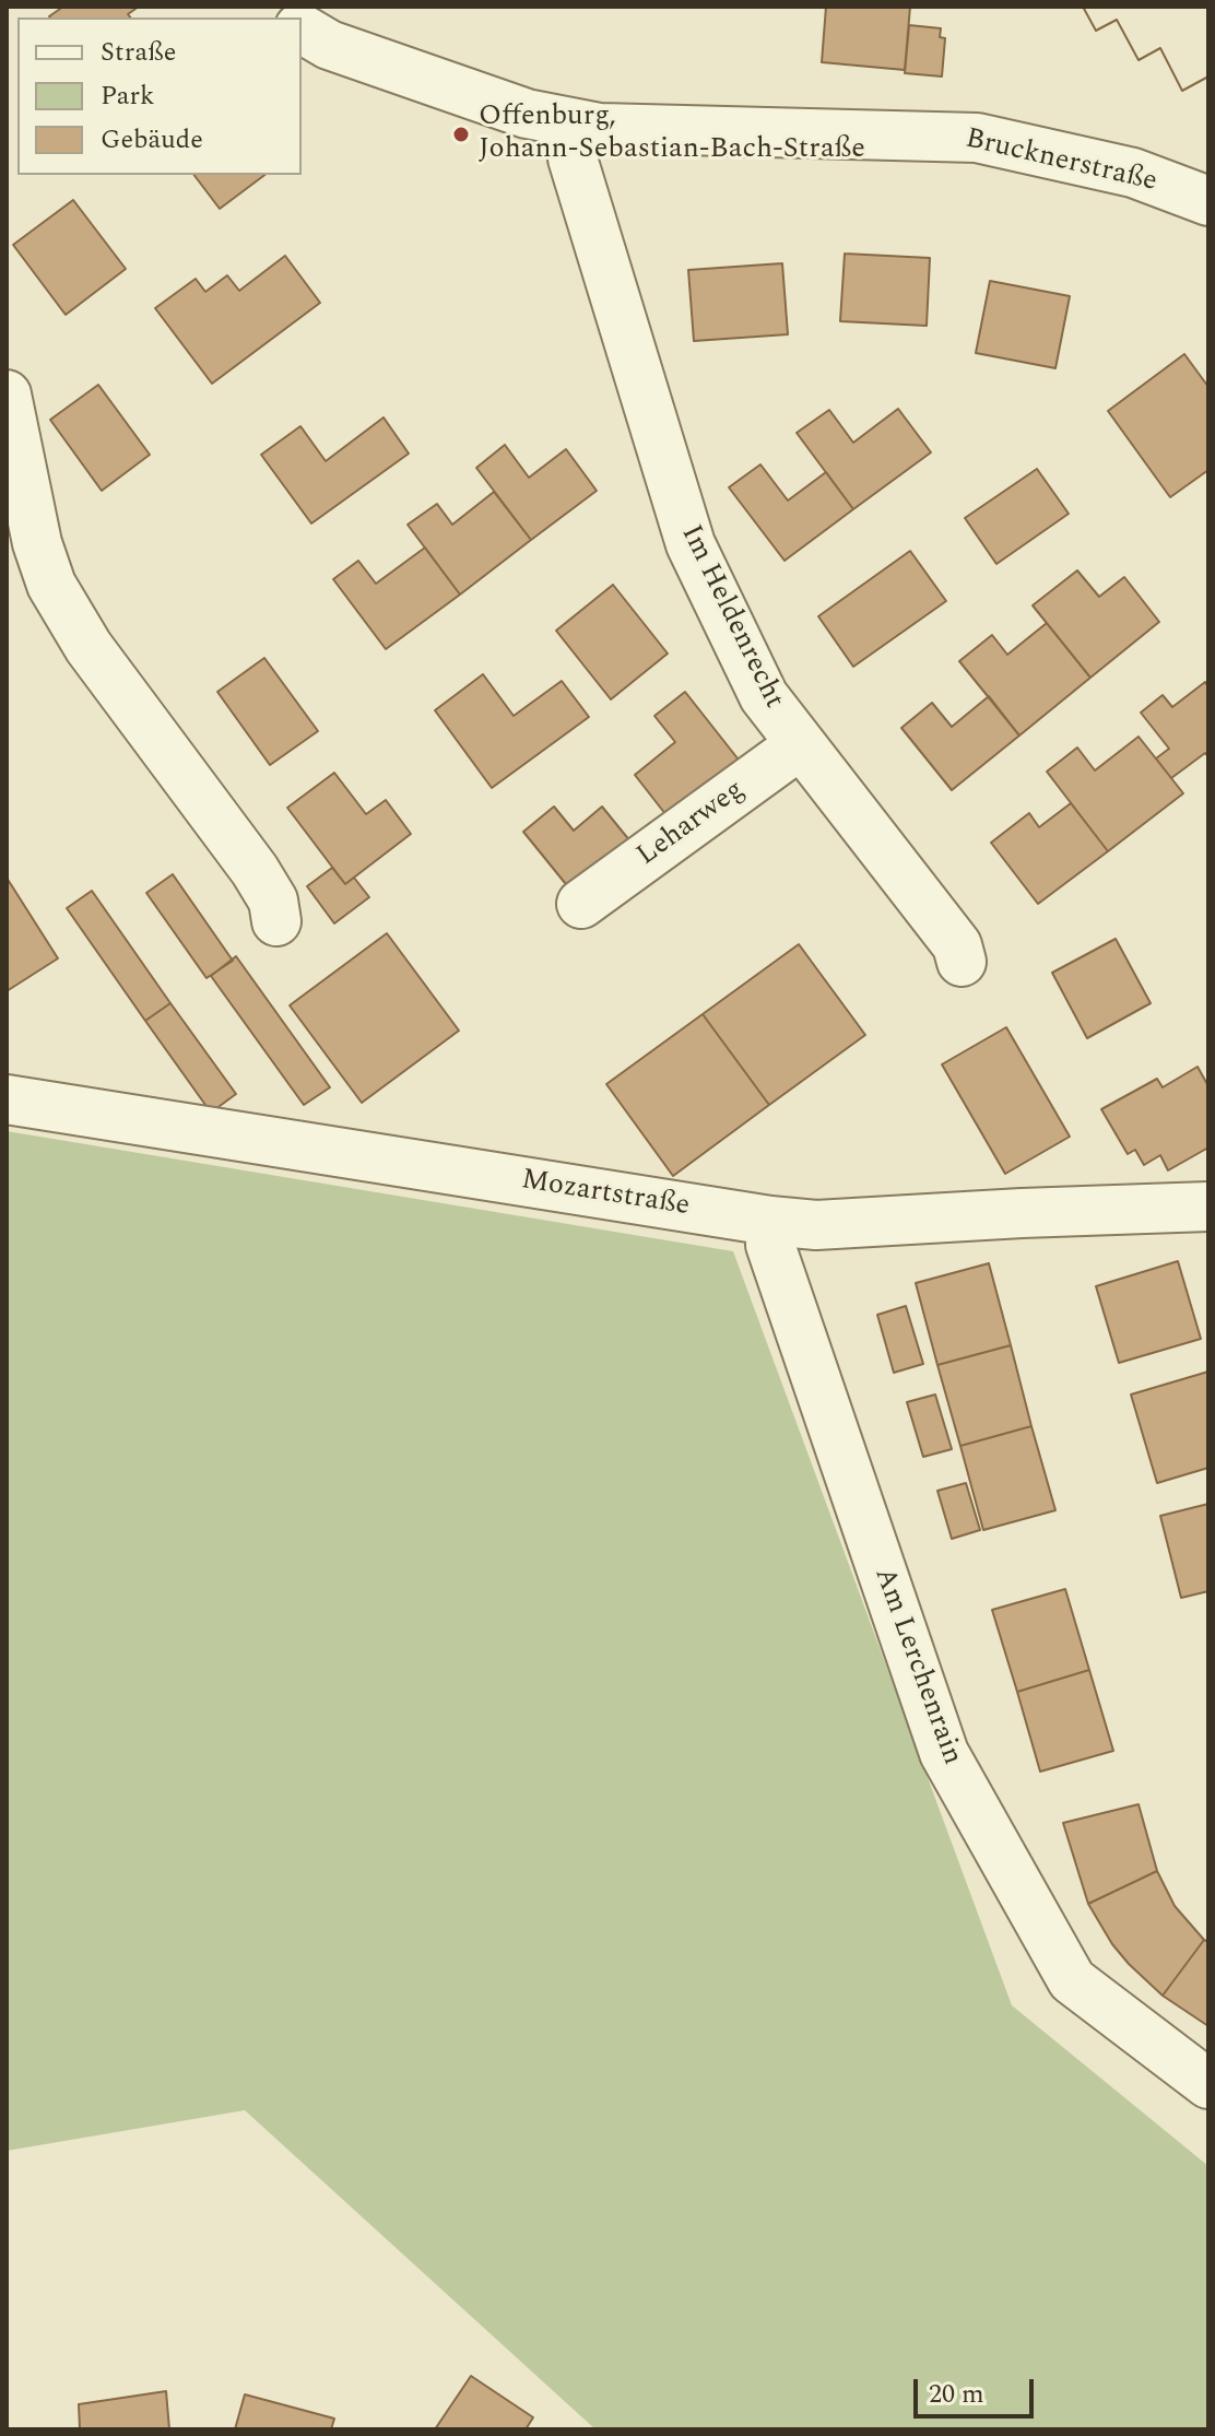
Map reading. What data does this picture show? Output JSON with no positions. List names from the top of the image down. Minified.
{"streets":{"street":["Brucknerstraße","Im Heldenrecht","Leharweg","Mozartstraße","Am Lerchenrain"]},"crossings":[["Brucknerstraße","Im Heldenrecht"],["Im Heldenrecht","Leharweg"],["Mozartstraße","Am Lerchenrain"]],"places":["Offenburg, Johann-Sebastian-Bach-Straße"],"legend":["Straße","Park","Gebäude"],"scale_bar":"20 m"}
